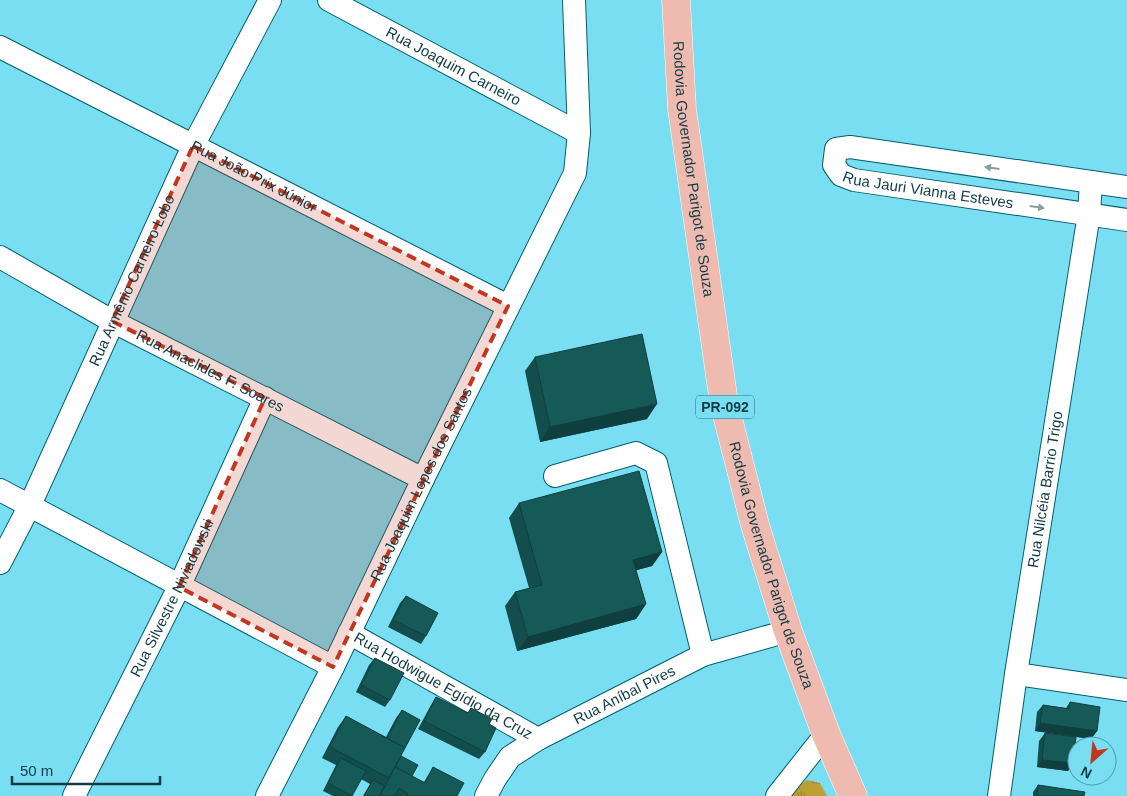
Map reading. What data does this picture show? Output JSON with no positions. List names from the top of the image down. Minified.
{"streets":{"main road":["Rodovia Governador Parigot de Souza","PR-092"],"street":["Rua Joaquim Carneiro","Rua João Prix Júnior","Rua Jauri Vianna Esteves","Rua Armênio Carneiro Lobo","Rua Anaclides F. Soares","Rua Joaquim Lopes dos Santos","Rua Nilcéia Barrio Trigo","Rua Silvestre Niviadowski","Rua Hodwigue Egídio da Cruz","Rua Aníbal Pires"]},"crossings":[["Rua Joaquim Carneiro","Rua Joaquim Lopes dos Santos"],["Rodovia Governador Parigot de Souza","Rua Aníbal Pires"],["Rua João Prix Júnior","Rua Armênio Carneiro Lobo"],["Rua João Prix Júnior","Rua Joaquim Lopes dos Santos"],["Rua Jauri Vianna Esteves","Rua Nilcéia Barrio Trigo"],["Rua Armênio Carneiro Lobo","Rua Anaclides F. Soares"],["Rua Anaclides F. Soares","Rua Joaquim Lopes dos Santos"],["Rua Anaclides F. Soares","Rua Silvestre Niviadowski"],["Rua Joaquim Lopes dos Santos","Rua Hodwigue Egídio da Cruz"],["Rua Hodwigue Egídio da Cruz","Rua Aníbal Pires"]],"scale_bar":"50 m","north":"bottom left"}
